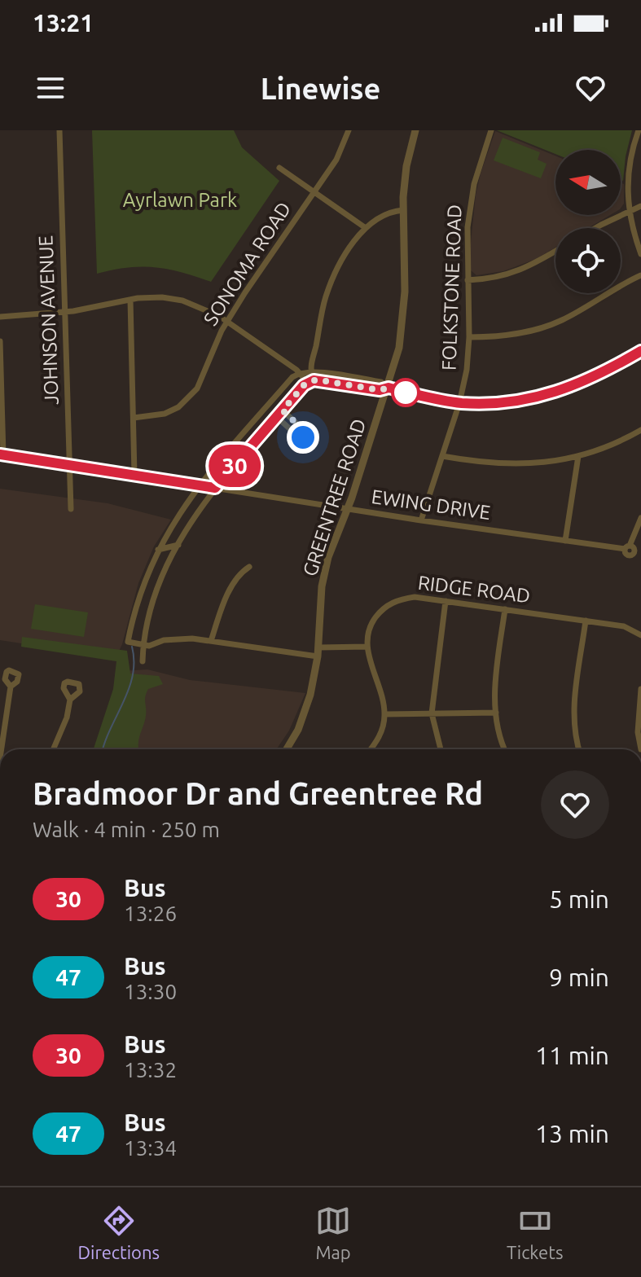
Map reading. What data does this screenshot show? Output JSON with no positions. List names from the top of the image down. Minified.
{"streets":{"street":["SONOMA ROAD","FOLKSTONE ROAD","JOHNSON AVENUE","GREENTREE ROAD","EWING DRIVE","RIDGE ROAD"]},"crossings":[["FOLKSTONE ROAD","EWING DRIVE"],["JOHNSON AVENUE","EWING DRIVE"],["GREENTREE ROAD","EWING DRIVE"]],"parks":["Ayrlawn Park"],"lines":["bus line 30"],"north":"left","page":{"status":"13:21","header":"Linewise","on_map":"30","heading":["Bradmoor Dr and Greentree Rd","Walk · 4 min · 250 m"],"list":[{"mark":"30","name":"Bus","note":"13:26","value":"5 min"},{"mark":"47","name":"Bus","note":"13:30","value":"9 min"},{"mark":"30","name":"Bus","note":"13:32","value":"11 min"},{"mark":"47","name":"Bus","note":"13:34","value":"13 min"}],"tabs":["Directions","Map","Tickets"]}}
